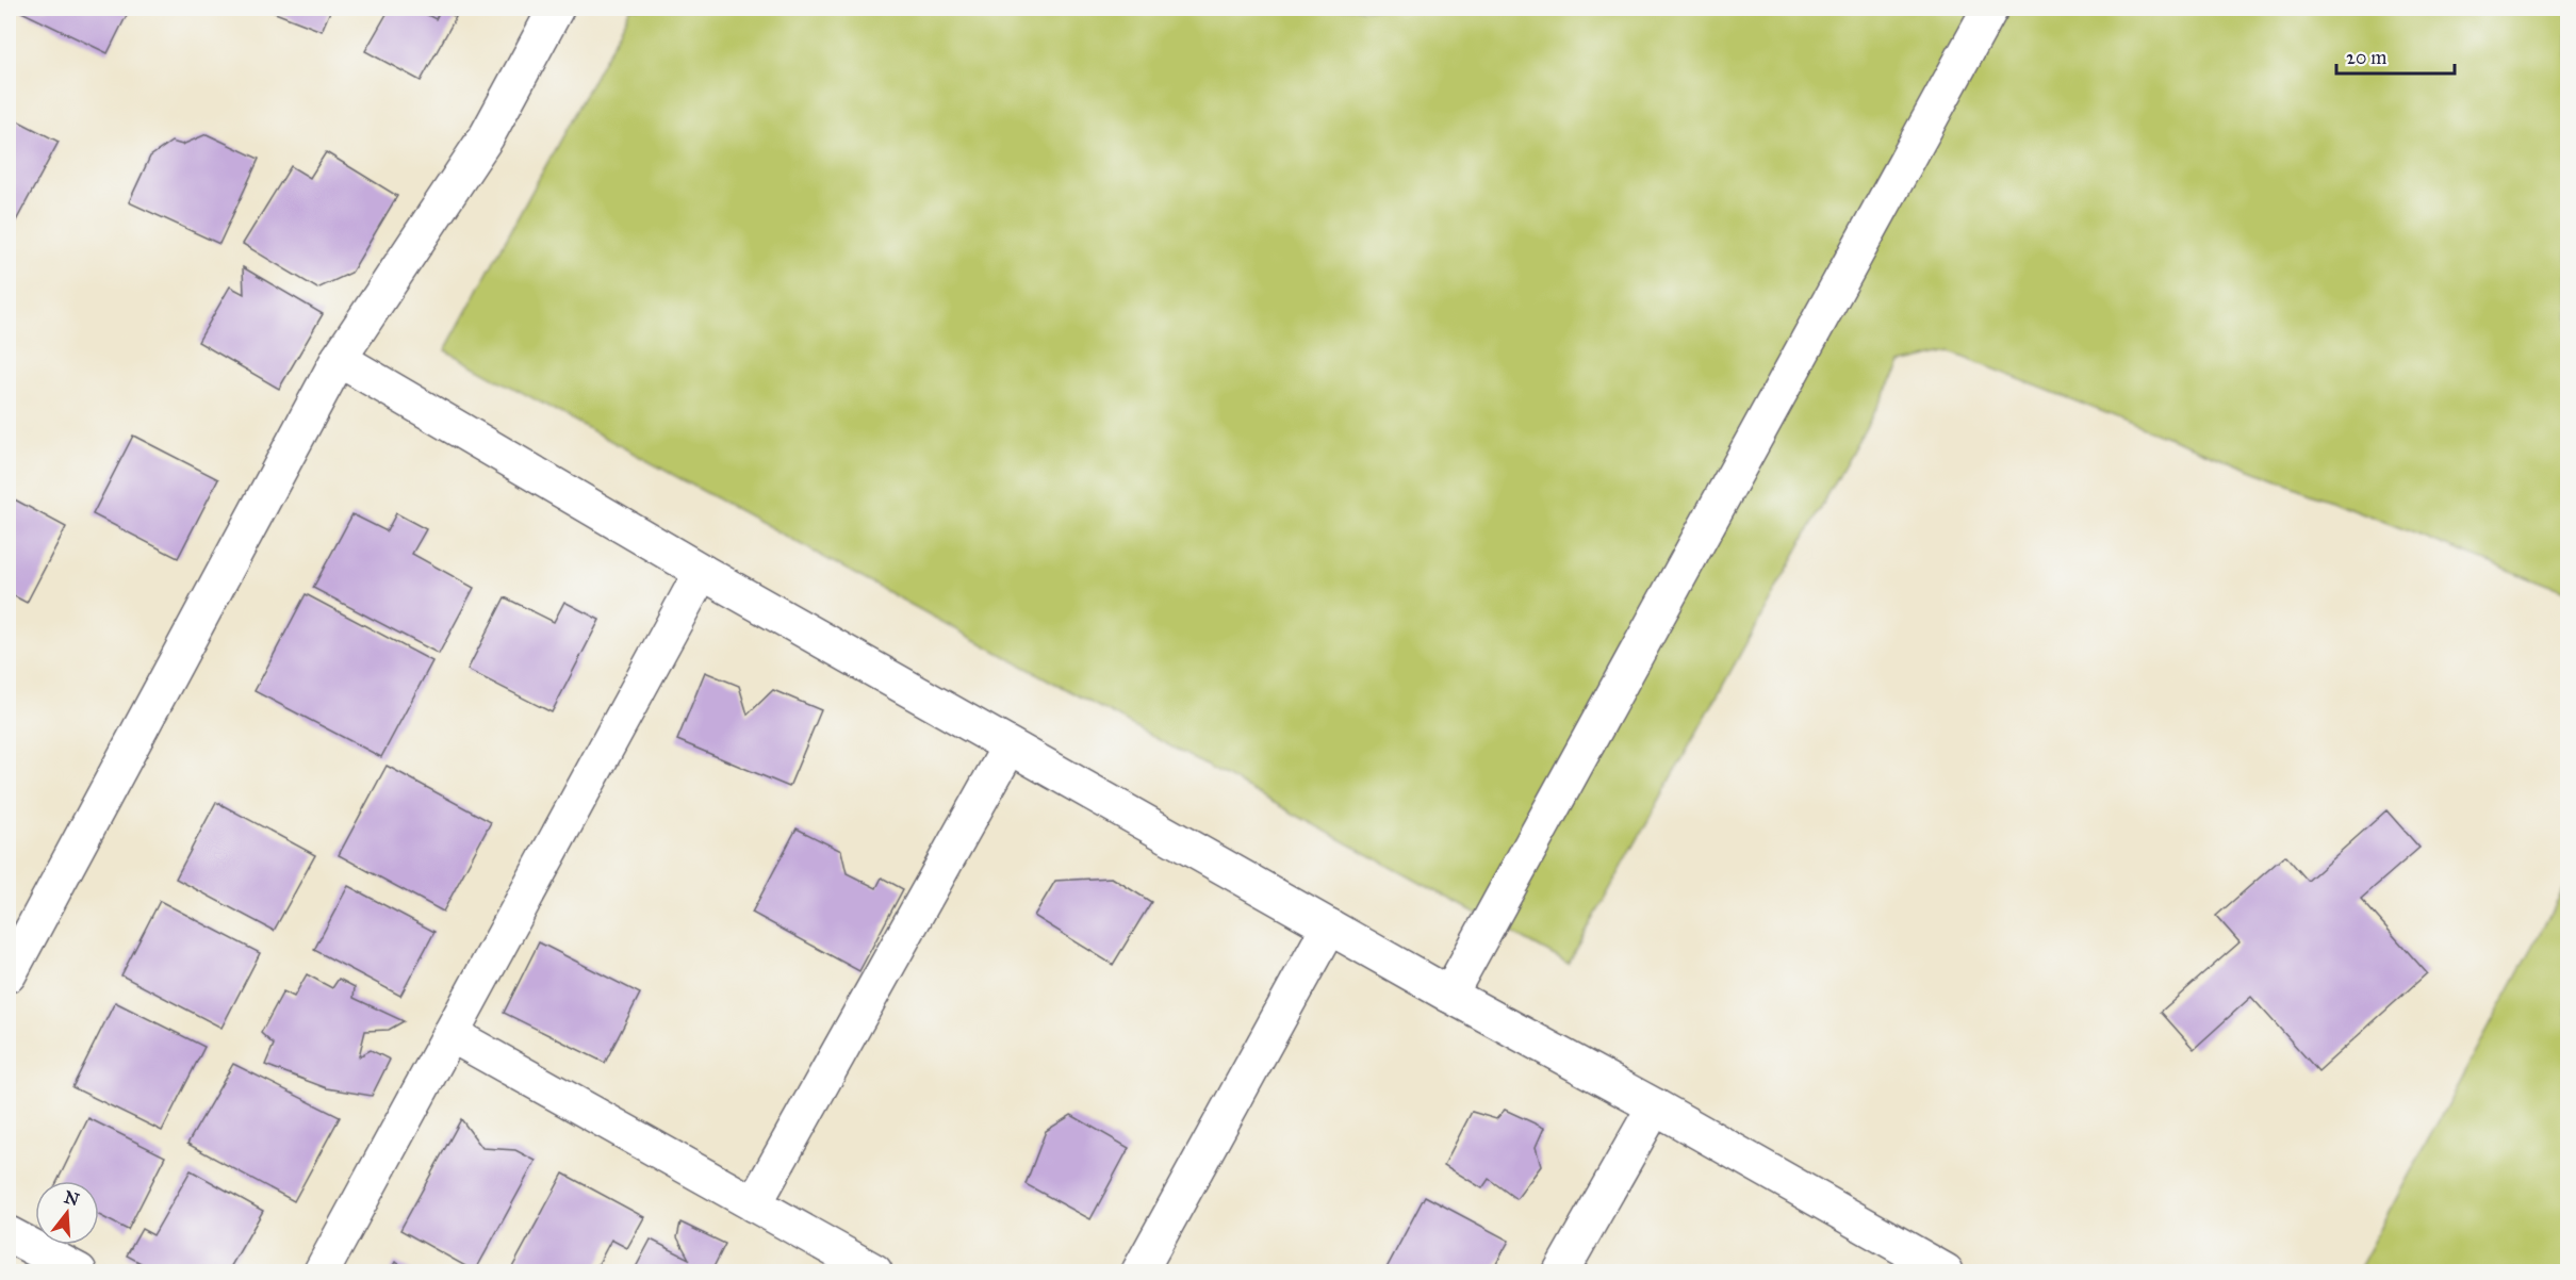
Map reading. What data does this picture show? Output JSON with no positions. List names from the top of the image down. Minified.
{"scale_bar":"20 m","north":"top"}
